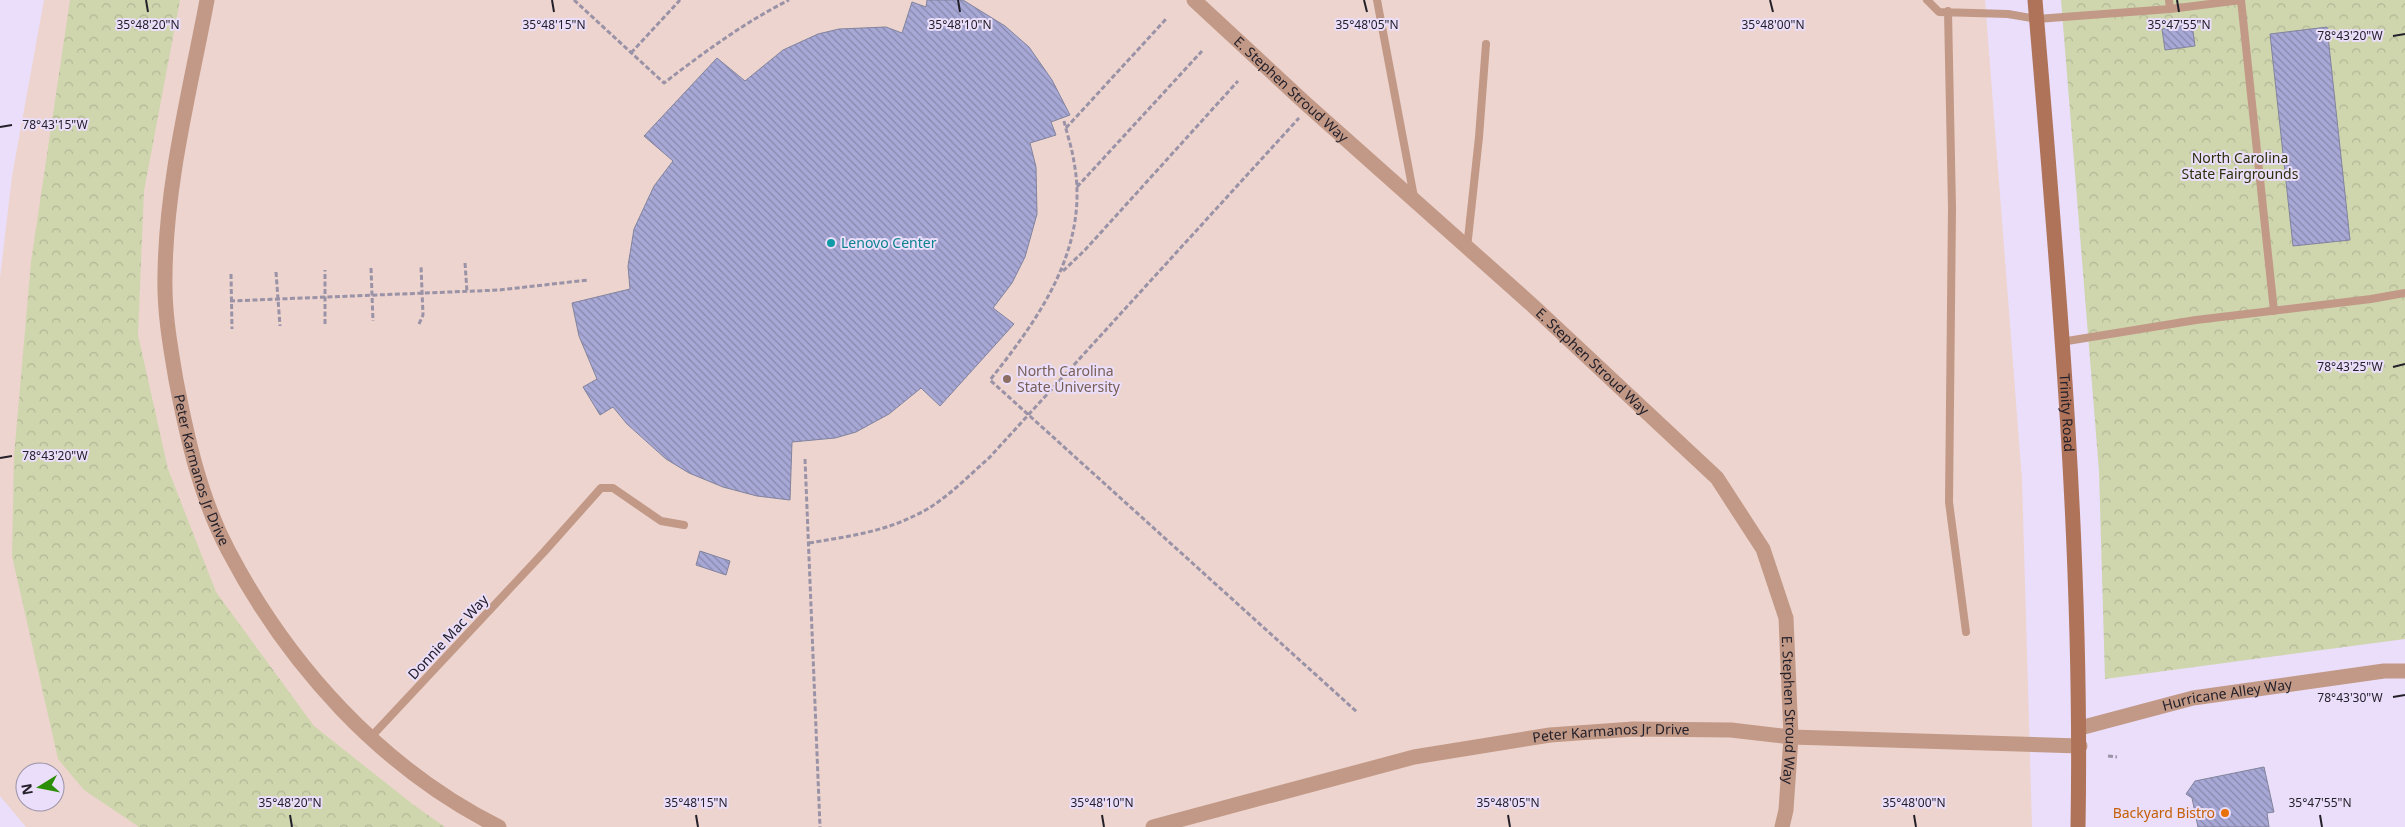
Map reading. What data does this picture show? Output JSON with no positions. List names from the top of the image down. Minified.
{"streets":{"main road":["Trinity Road"],"street":["E. Stephen Stroud Way","Peter Karmanos Jr Drive","Hurricane Alley Way"],"lane":["Donnie Mac Way"]},"crossings":[["E. Stephen Stroud Way","Peter Karmanos Jr Drive"],["Trinity Road","Peter Karmanos Jr Drive"],["Trinity Road","Hurricane Alley Way"],["Peter Karmanos Jr Drive","Donnie Mac Way"]],"parks":["North Carolina State Fairgrounds"],"places":["Lenovo Center","North Carolina State University","Backyard Bistro"],"north":"left","coordinates":["35°47'55\"N","35°48'20\"N","35°48'15\"N","35°48'10\"N","35°48'05\"N","35°48'00\"N","78°43'20\"W","78°43'15\"W","78°43'25\"W","78°43'30\"W"]}
